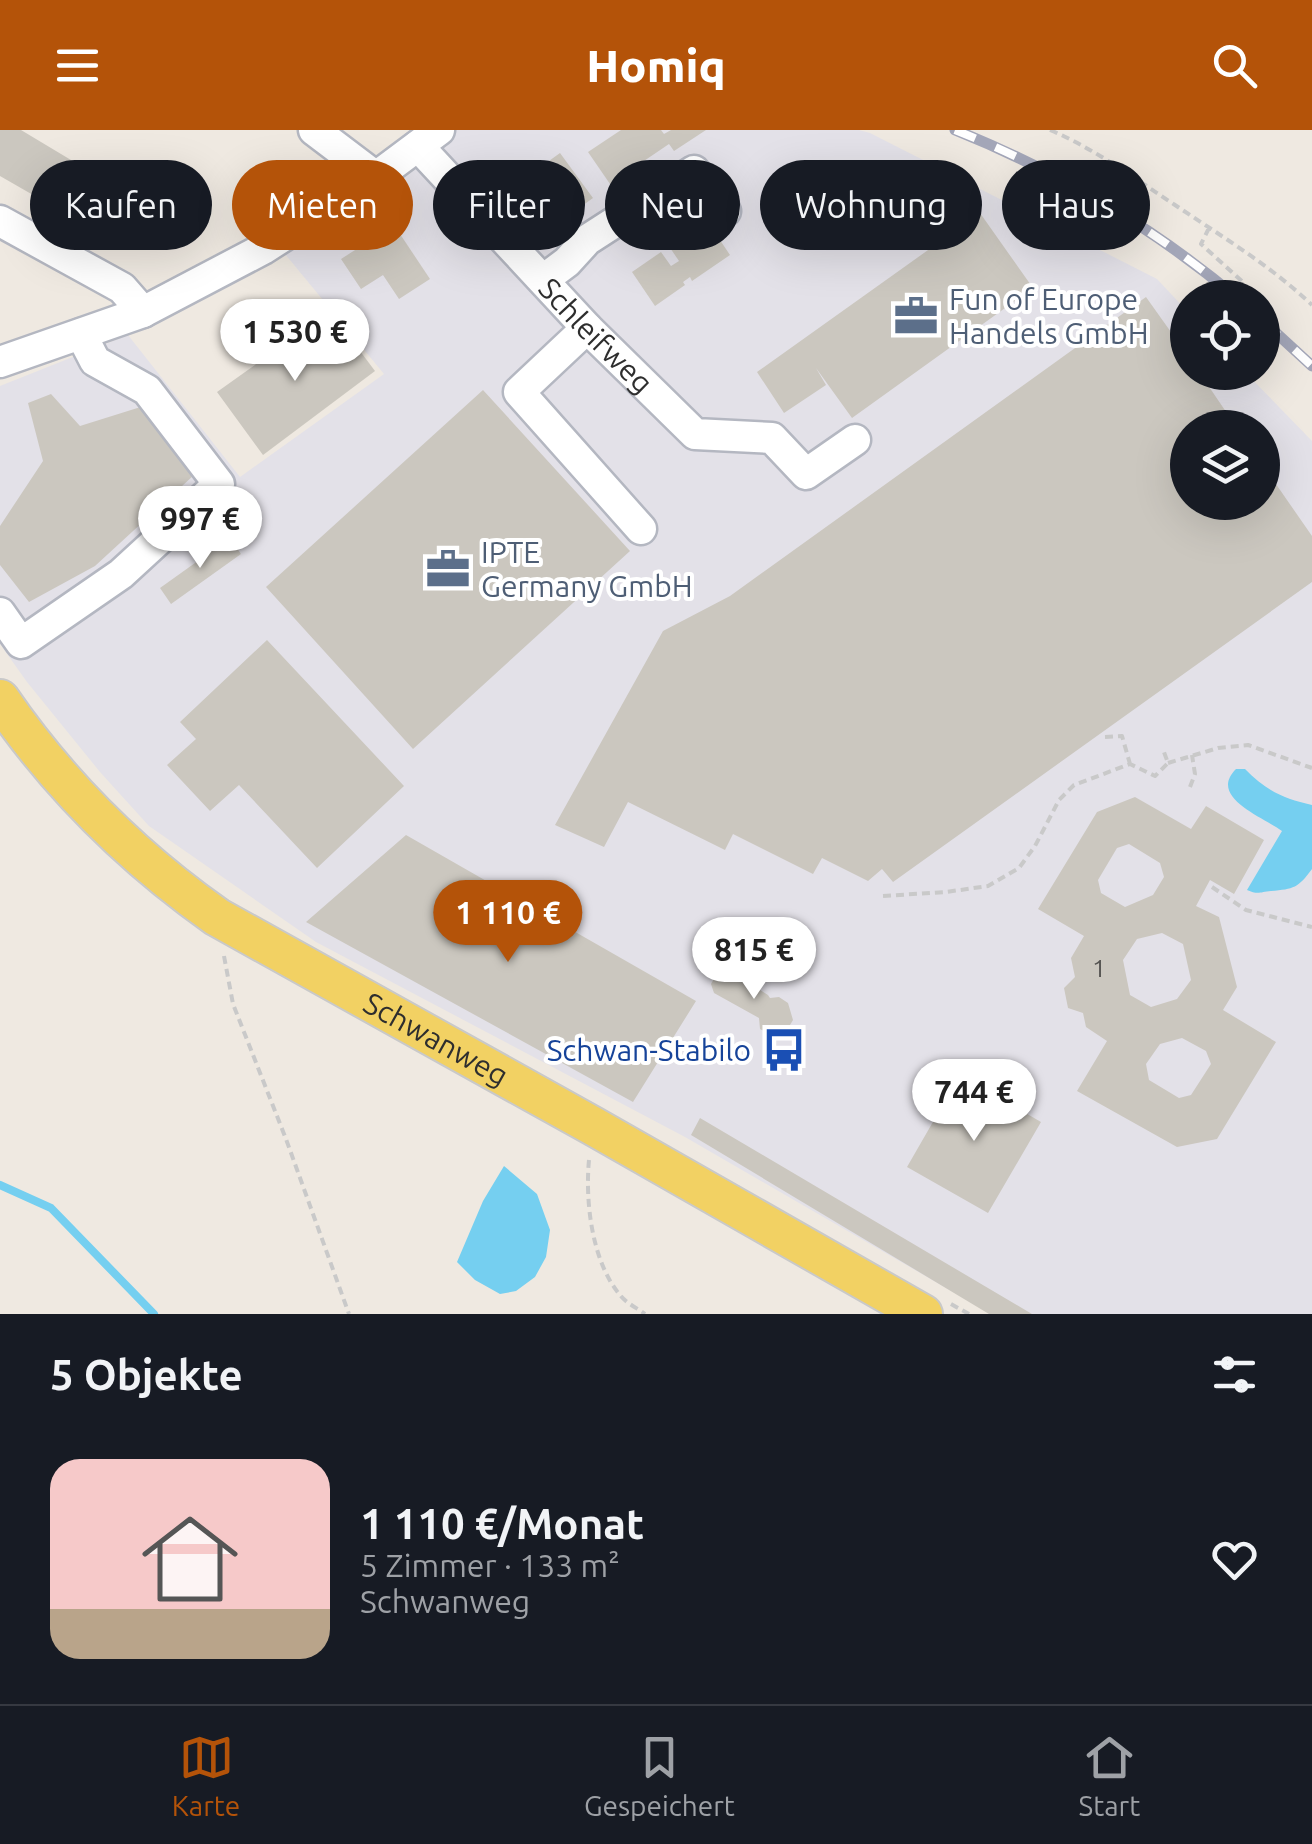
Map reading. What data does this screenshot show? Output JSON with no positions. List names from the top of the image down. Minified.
{"streets":{"main road":["Schwanweg"],"street":["Schleifweg"]},"places":{"office":["Fun of Europe Handels GmbH","IPTE Germany GmbH"],"bus stop":["Schwan-Stabilo"]},"house_numbers":["1"],"page":{"header":"Homiq","chip":["Kaufen","Mieten","Filter","Neu","Wohnung","Haus"],"price":["1 530 €","997 €","1 110 €","815 €","744 €"],"heading":"5 Objekte","list":[{"name":"1 110 €/Monat","note":"5 Zimmer · 133 m² · Schwanweg"}],"tabs":["Karte","Gespeichert","Start"]}}
